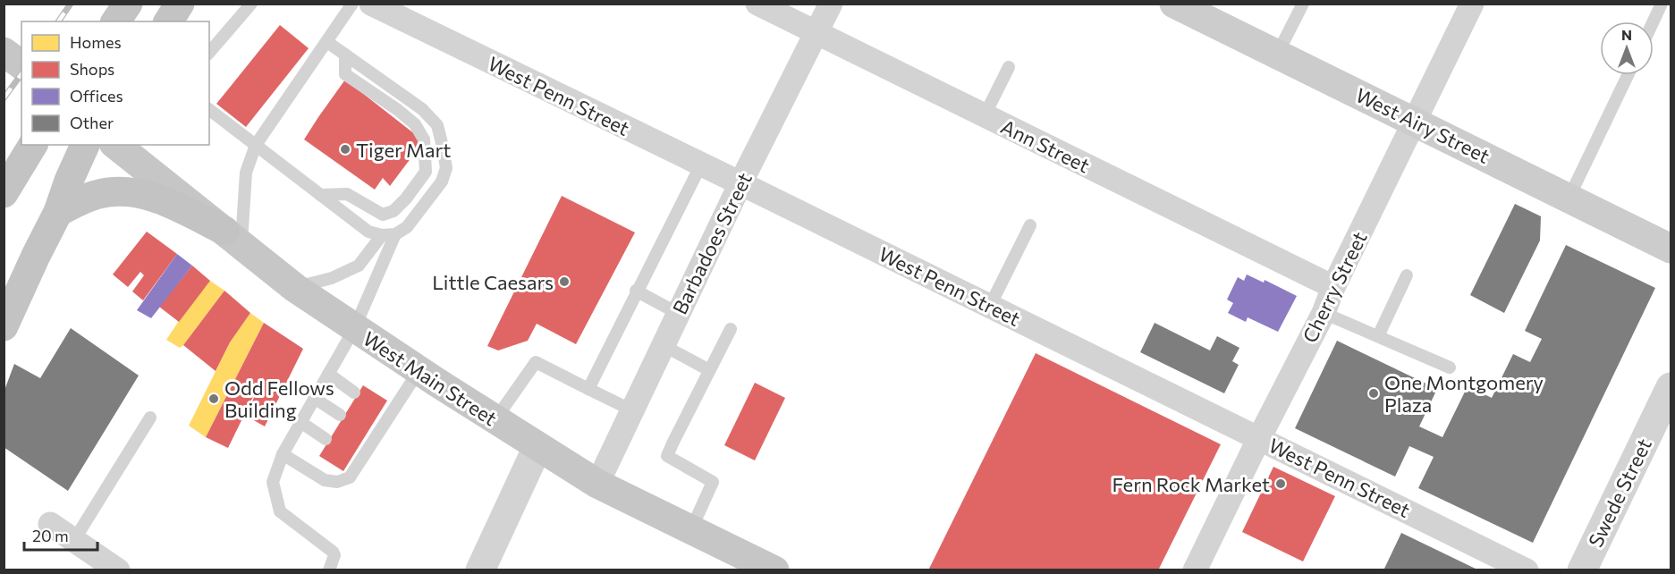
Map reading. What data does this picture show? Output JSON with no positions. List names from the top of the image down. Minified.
{"streets":{"main road":["West Airy Street","West Main Street"],"street":["West Penn Street","Ann Street","Barbadoes Street","Cherry Street","Swede Street"]},"crossings":[["West Penn Street","Barbadoes Street"],["West Penn Street","Cherry Street"],["West Airy Street","Cherry Street"],["Ann Street","Barbadoes Street"],["Ann Street","Cherry Street"],["Barbadoes Street","West Main Street"]],"places":["Tiger Mart","Little Caesars","One Montgomery Plaza","Odd Fellows Building","Fern Rock Market"],"legend":["Homes","Shops","Offices","Other"],"scale_bar":"20 m","north":"top"}
